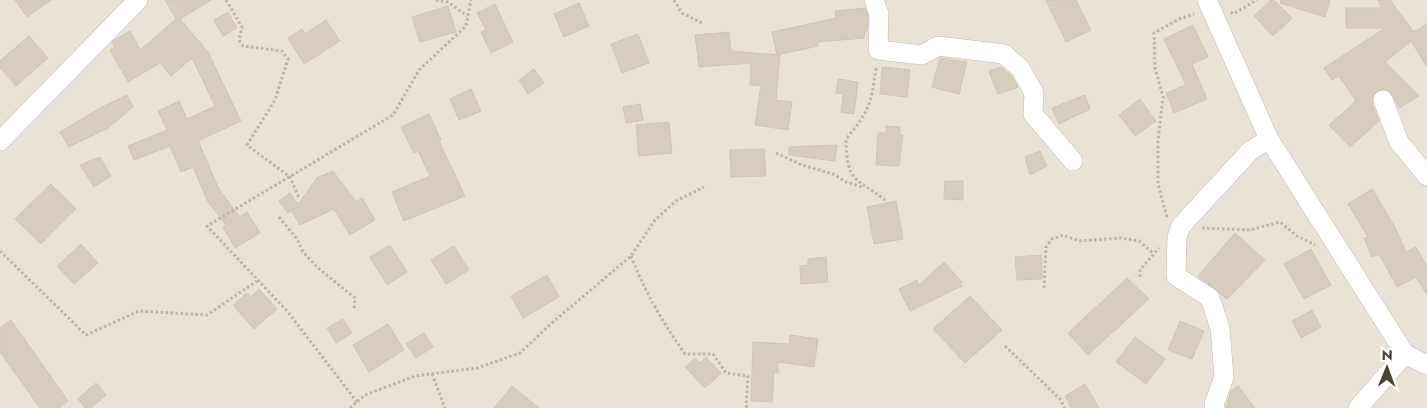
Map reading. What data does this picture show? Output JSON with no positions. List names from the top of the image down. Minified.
{"north":"top"}
